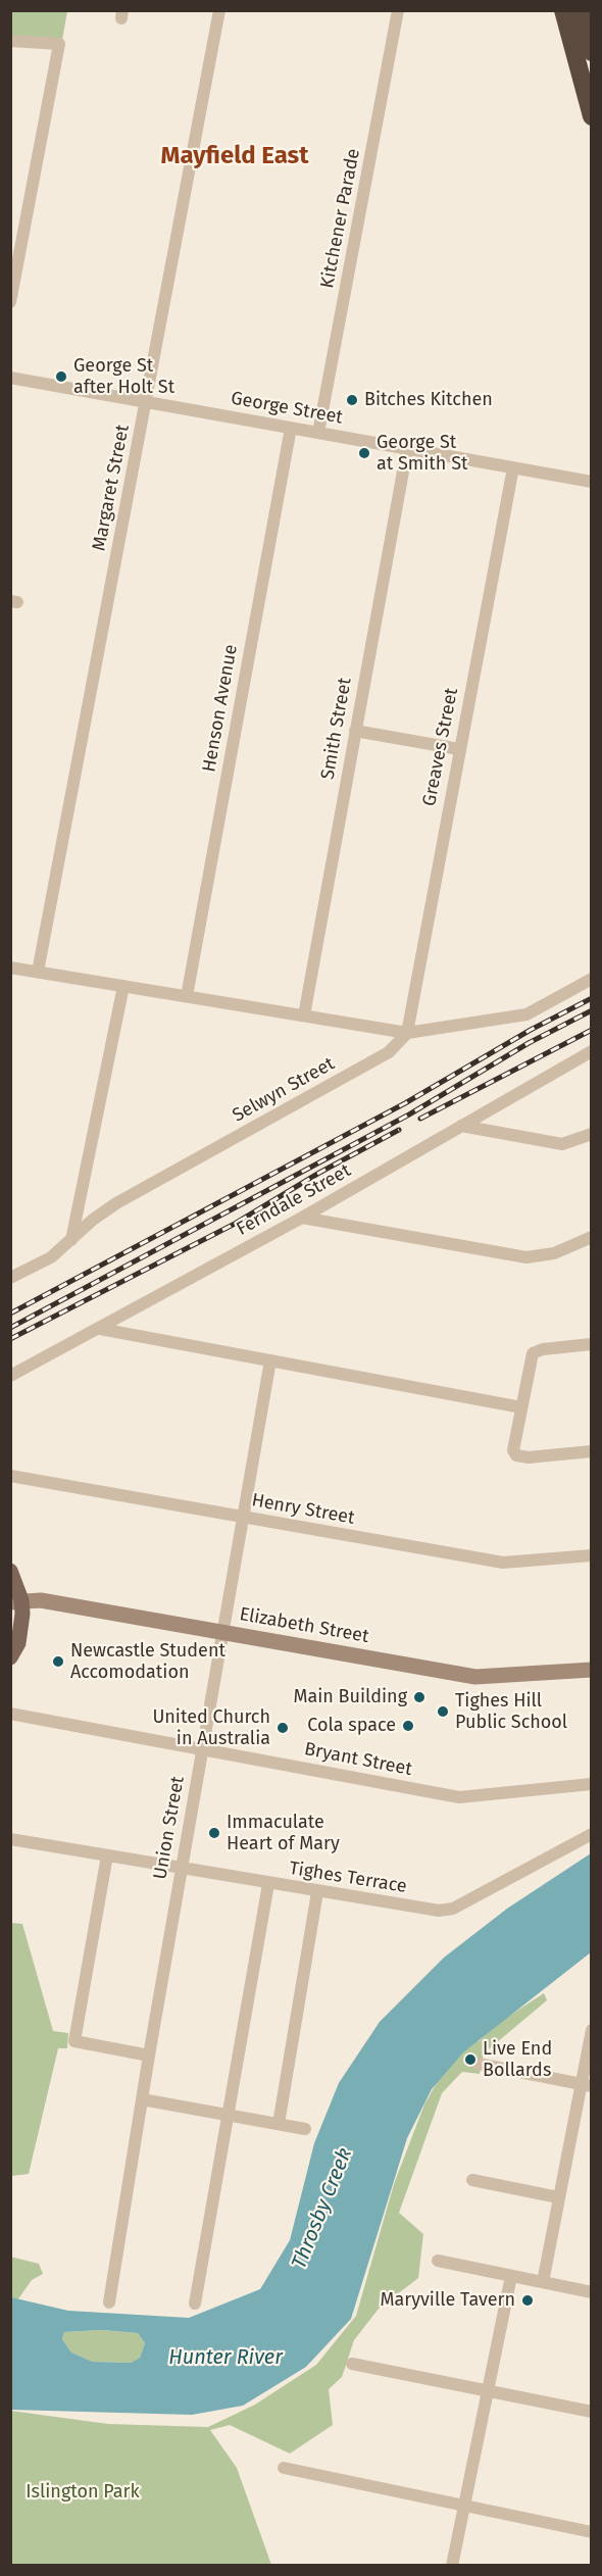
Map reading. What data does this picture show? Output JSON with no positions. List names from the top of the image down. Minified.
{"streets":{"main road":["Elizabeth Street"],"street":["Kitchener Parade","George Street","Margaret Street","Henson Avenue","Smith Street","Greaves Street","Selwyn Street","Ferndale Street","Henry Street","Bryant Street","Union Street","Tighes Terrace"]},"crossings":[["Kitchener Parade","George Street"],["George Street","Margaret Street"],["George Street","Henson Avenue"],["George Street","Smith Street"],["George Street","Greaves Street"],["Greaves Street","Selwyn Street"],["Henry Street","Union Street"],["Elizabeth Street","Union Street"],["Bryant Street","Union Street"],["Union Street","Tighes Terrace"]],"districts":["Mayfield East"],"water":["Throsby Creek","Hunter River"],"parks":["Islington Park"],"places":["George St after Holt St","Bitches Kitchen","George St at Smith St","Newcastle Student Accomodation","Main Building","Tighes Hill Public School","Cola space","United Church in Australia","Immaculate Heart of Mary","Live End Bollards","Maryville Tavern"]}
